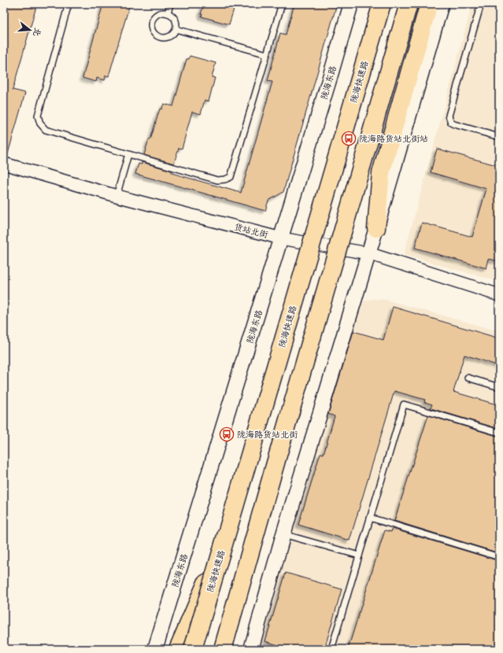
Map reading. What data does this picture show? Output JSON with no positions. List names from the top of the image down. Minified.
{"streets":{"highway":["陇海快速路"],"street":["陇海东路","货站北街"]},"crossings":[["陇海东路","货站北街"]],"places":{"bus stop":["陇海路货站北街站","陇海路货站北街"]},"north":"right"}
